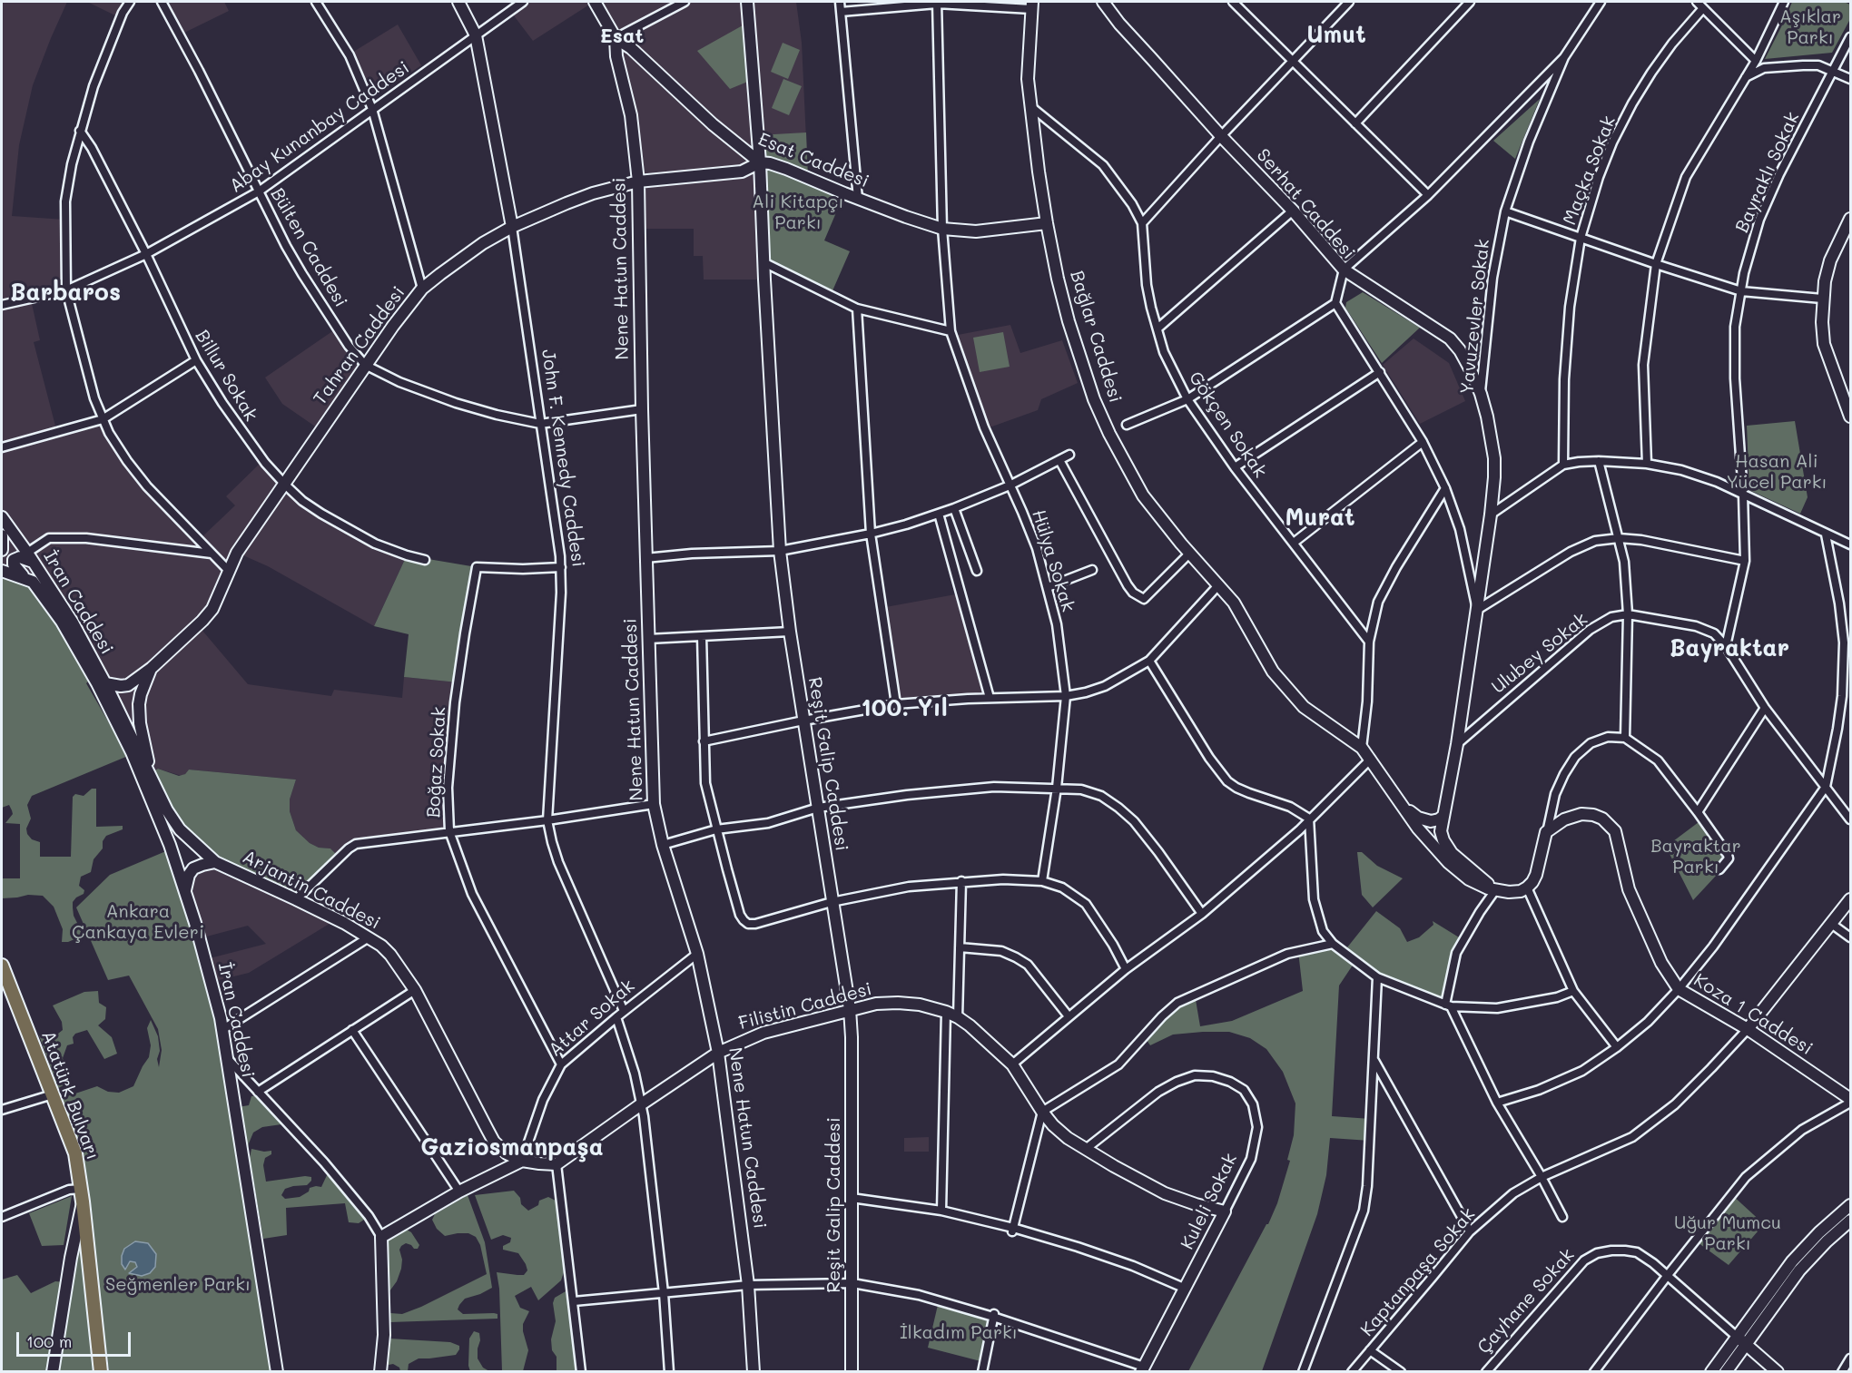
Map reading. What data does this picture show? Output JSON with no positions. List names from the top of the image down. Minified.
{"streets":{"main road":["Esat Caddesi","Serhat Caddesi","Nene Hatun Caddesi","Yavuzevler Sokak","Bağlar Caddesi","Tahran Caddesi","John F. Kennedy Caddesi","İran Caddesi","Reşit Galip Caddesi","Arjantin Caddesi","Filistin Caddesi","Koza 1 Caddesi","Atatürk Bulvarı","Kuleli Sokak","Çayhane Sokak"],"street":["Abay Kunanbay Caddesi","Maçka Sokak","Bayraklı Sokak","Bülten Caddesi","Billur Sokak","Gökçen Sokak","Hülya Sokak","Ulubey Sokak","Boğaz Sokak","Attar Sokak","Kaptanpaşa Sokak"]},"crossings":[["Abay Kunanbay Caddesi","Bülten Caddesi"],["Abay Kunanbay Caddesi","Billur Sokak"],["Abay Kunanbay Caddesi","John F. Kennedy Caddesi"],["Esat Caddesi","Nene Hatun Caddesi"],["Esat Caddesi","Bağlar Caddesi"],["Esat Caddesi","Tahran Caddesi"],["Esat Caddesi","Hülya Sokak"],["Esat Caddesi","Reşit Galip Caddesi"],["Bayraklı Sokak","Ulubey Sokak"],["Bülten Caddesi","Nene Hatun Caddesi"],["Bülten Caddesi","Tahran Caddesi"],["Bülten Caddesi","John F. Kennedy Caddesi"],["Nene Hatun Caddesi","Tahran Caddesi"],["Nene Hatun Caddesi","Filistin Caddesi"],["Nene Hatun Caddesi","Attar Sokak"],["Yavuzevler Sokak","Bağlar Caddesi"],["Yavuzevler Sokak","Ulubey Sokak"],["Bağlar Caddesi","Gökçen Sokak"],["Tahran Caddesi","Billur Sokak"],["Tahran Caddesi","John F. Kennedy Caddesi"],["Tahran Caddesi","İran Caddesi"],["Tahran Caddesi","Reşit Galip Caddesi"],["Tahran Caddesi","Arjantin Caddesi"],["John F. Kennedy Caddesi","Boğaz Sokak"],["John F. Kennedy Caddesi","Attar Sokak"],["İran Caddesi","Arjantin Caddesi"],["Boğaz Sokak","Attar Sokak"],["Reşit Galip Caddesi","Filistin Caddesi"],["Arjantin Caddesi","Attar Sokak"],["Filistin Caddesi","Kuleli Sokak"],["Koza 1 Caddesi","Kaptanpaşa Sokak"]],"districts":["Umut","Esat","Barbaros","Murat","Bayraktar","100. Yıl","Gaziosmanpaşa"],"parks":["Aşıklar Parkı","Ali Kitapçı Parkı","Hasan Ali Yücel Parkı","Bayraktar Parkı","Ankara Çankaya Evleri","Uğur Mumcu Parkı","Seğmenler Parkı","İlkadım Parkı"],"scale_bar":"100 m"}
